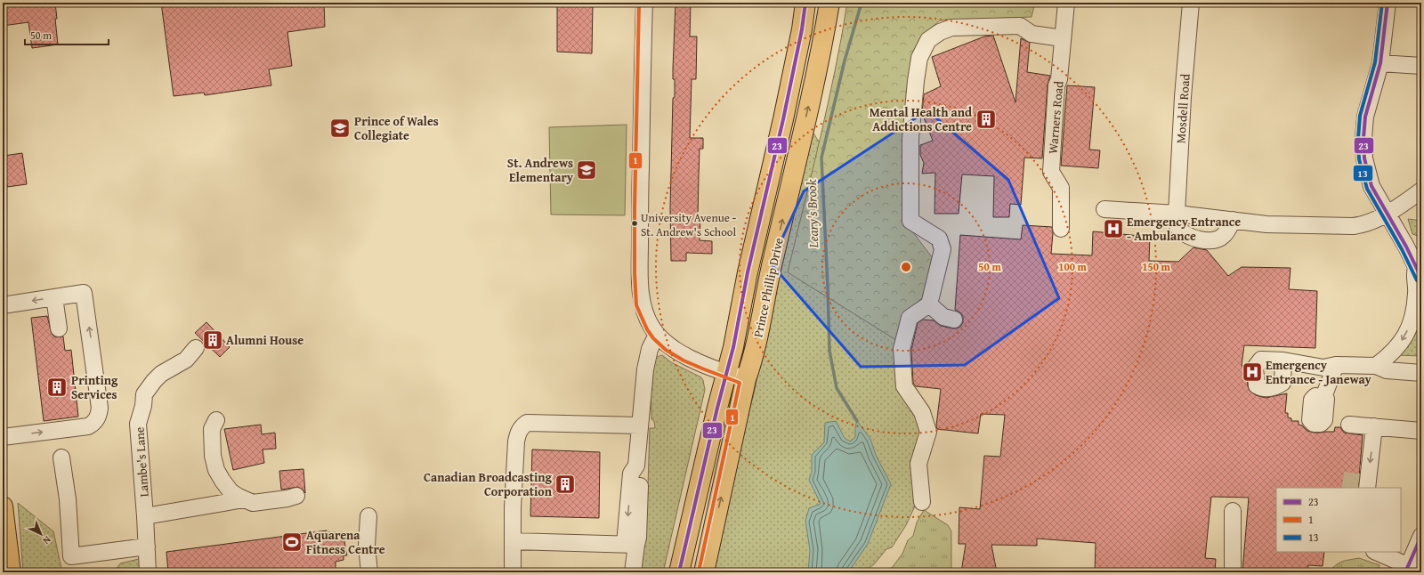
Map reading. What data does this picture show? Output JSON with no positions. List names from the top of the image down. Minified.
{"streets":{"main road":["Prince Phillip Drive"],"street":["Mosdell Road","Warners Road","Lambe's Lane"]},"water":["Leary's Brook"],"places":{"building":["Mental Health and Addictions Centre","Alumni House","Printing Services","Canadian Broadcasting Corporation"],"school or university":["Prince of Wales Collegiate","St. Andrews Elementary"],"other":["University Avenue - St. Andrew's School"],"hospital":["Emergency Entrance - Ambulance","Emergency Entrance - Janeway"],"sports":["Aquarena Fitness Centre"]},"lines":["transit line 23","transit line 1","transit line 13"],"legend":["23","1","13"],"scale_bar":"50 m","north":"bottom right","rings":["50 m","100 m","150 m"]}
